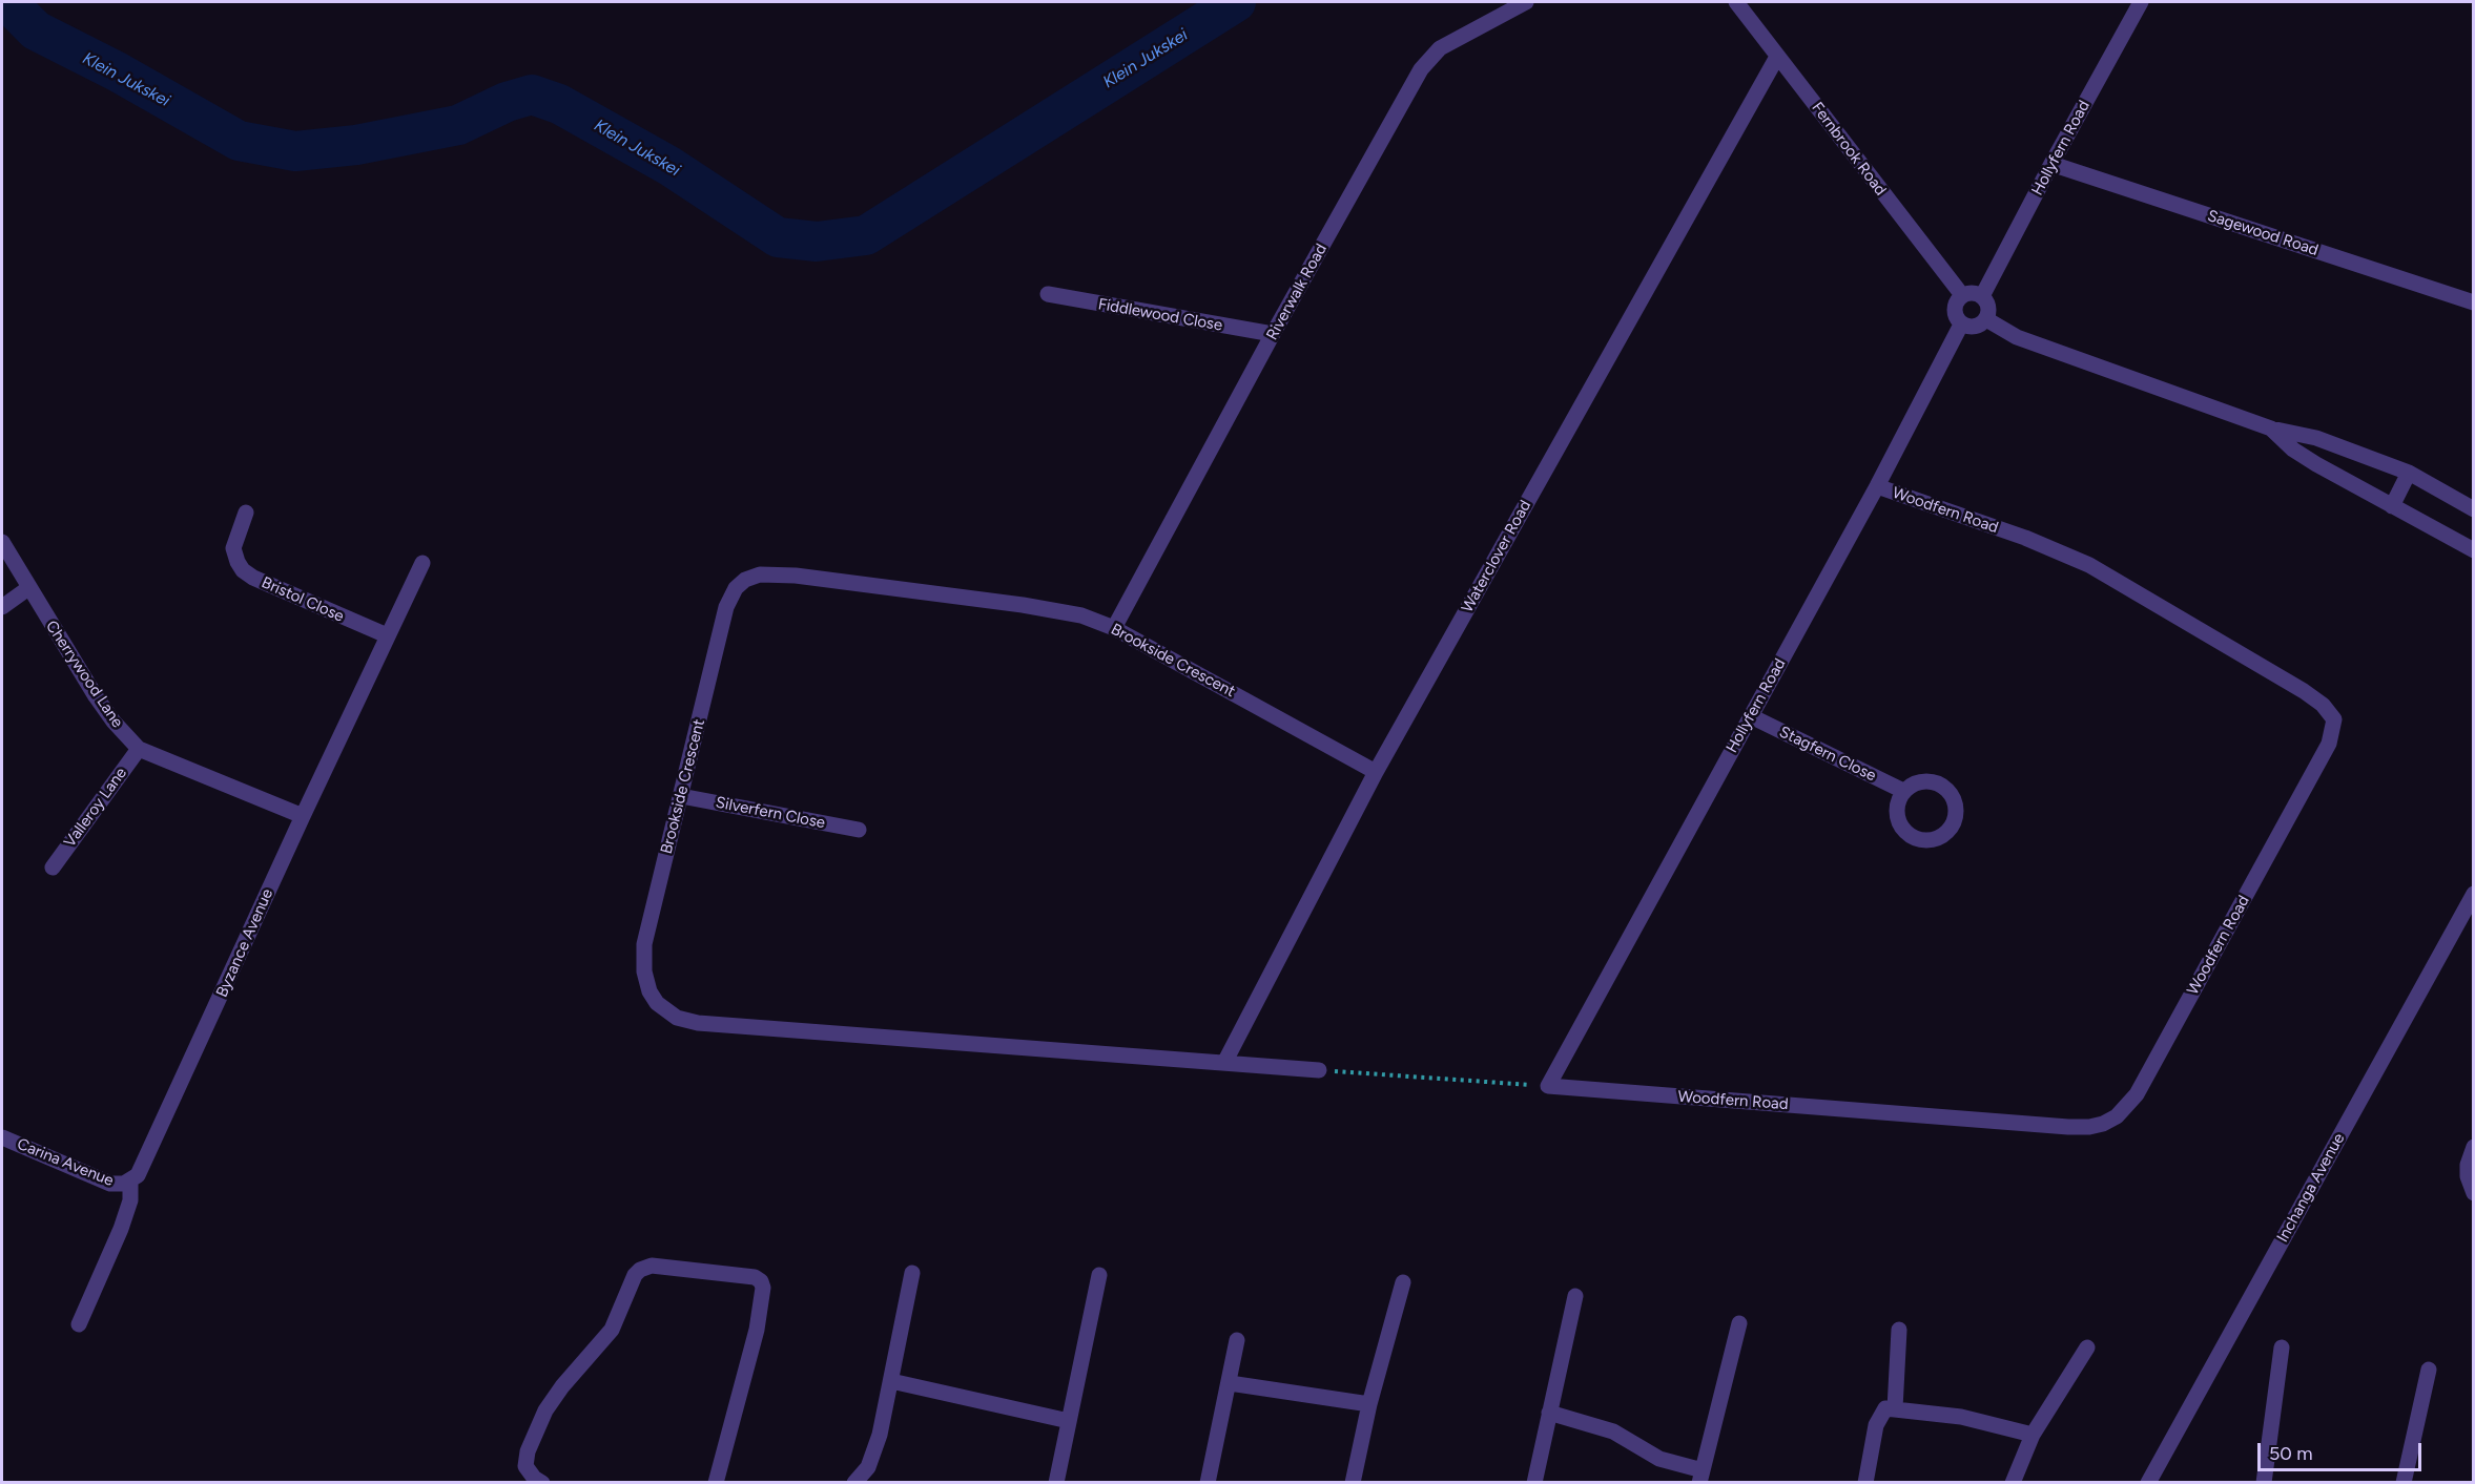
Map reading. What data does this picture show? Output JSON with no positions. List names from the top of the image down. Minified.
{"streets":{"street":["Hollyfern Road","Fernbrook Road","Sagewood Road","Riverwalk Road","Fiddlewood Close","Woodfern Road","Waterclover Road","Bristol Close","Brookside Crescent","Cherrywood Lane","Stagfern Close","Valleroy Lane","Silverfern Close","Byzance Avenue","Carina Avenue","Inchanga Avenue"]},"crossings":[["Hollyfern Road","Fernbrook Road"],["Hollyfern Road","Sagewood Road"],["Hollyfern Road","Woodfern Road"],["Hollyfern Road","Stagfern Close"],["Fernbrook Road","Waterclover Road"],["Riverwalk Road","Fiddlewood Close"],["Riverwalk Road","Brookside Crescent"],["Waterclover Road","Brookside Crescent"],["Bristol Close","Byzance Avenue"],["Brookside Crescent","Silverfern Close"],["Cherrywood Lane","Valleroy Lane"],["Cherrywood Lane","Byzance Avenue"],["Byzance Avenue","Carina Avenue"]],"water":["Klein Jukskei"],"scale_bar":"50 m"}
